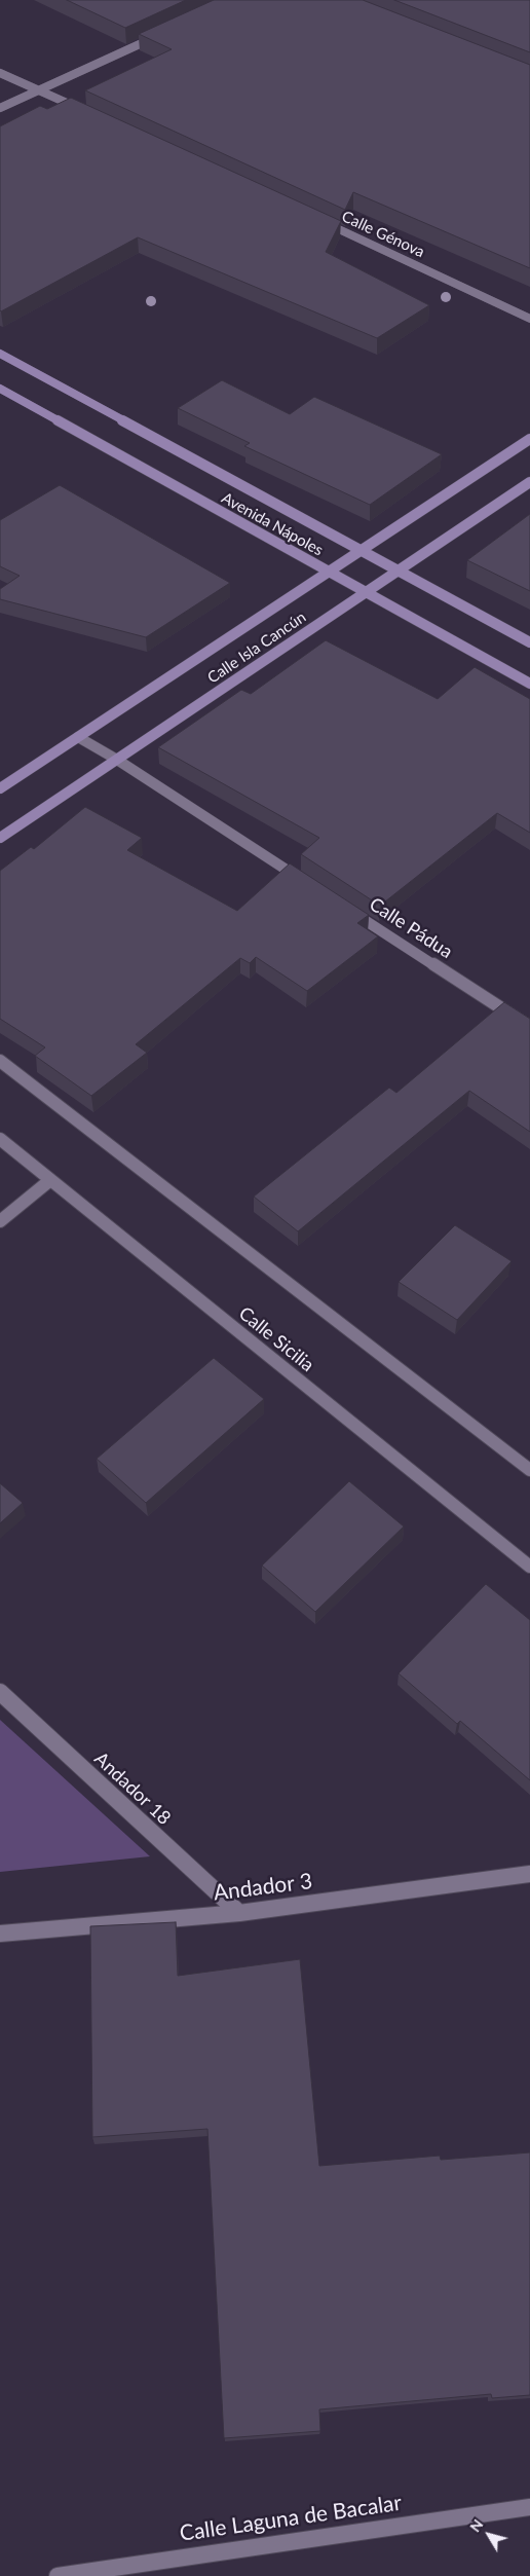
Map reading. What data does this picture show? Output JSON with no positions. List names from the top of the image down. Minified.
{"streets":{"street":["Calle Génova","Avenida Nápoles","Calle Isla Cancún","Calle Pádua","Calle Sicilia","Andador 18","Andador 3","Calle Laguna de Bacalar"]},"crossings":[["Avenida Nápoles","Calle Isla Cancún"],["Andador 18","Andador 3"]],"north":"top left"}
